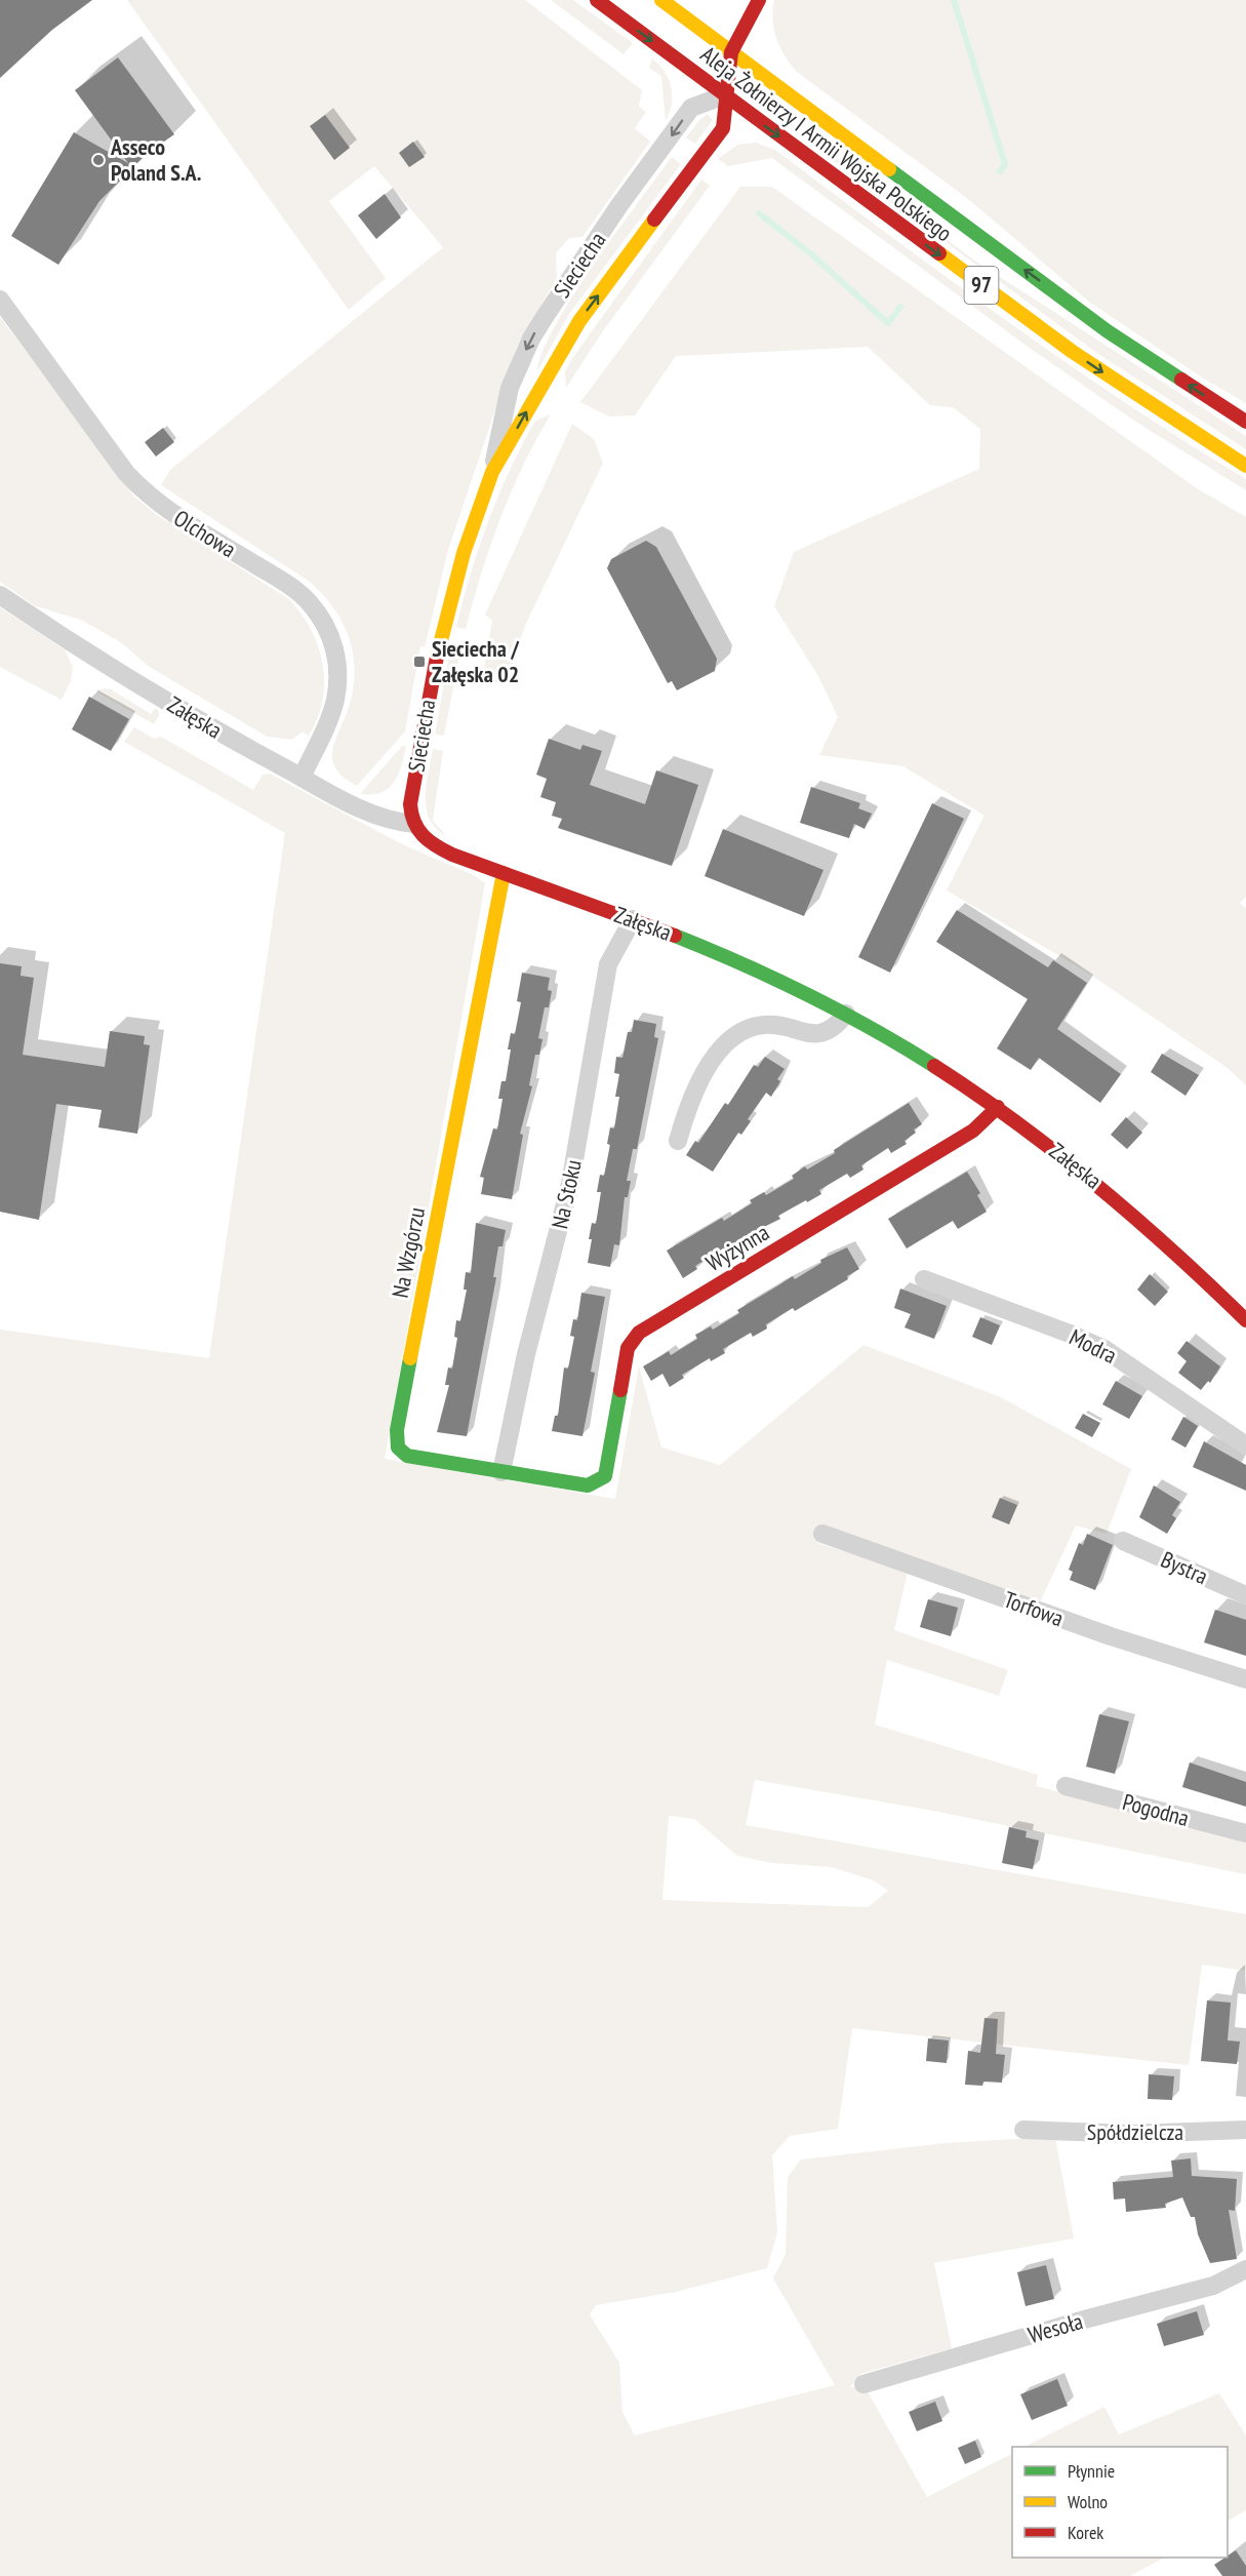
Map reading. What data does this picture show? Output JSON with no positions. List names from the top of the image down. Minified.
{"streets":{"street":["Aleja Żołnierzy I Armii Wojska Polskiego","Sieciecha","97","Olchowa","Załęska","Na Stoku","Wyżynna","Na Wzgórzu","Modra","Bystra","Torfowa","Pogodna","Spółdzielcza","Wesoła"]},"crossings":[["Aleja Żołnierzy I Armii Wojska Polskiego","Sieciecha"],["Sieciecha","Załęska"],["Olchowa","Załęska"],["Załęska","Na Stoku"],["Załęska","Wyżynna"],["Załęska","Na Wzgórzu"],["Na Stoku","Na Wzgórzu"],["Wyżynna","Na Wzgórzu"]],"places":{"other":["Asseco Poland S.A."],"transit":["Sieciecha / Załęska 02"]},"legend":["Płynnie","Wolno","Korek"]}
